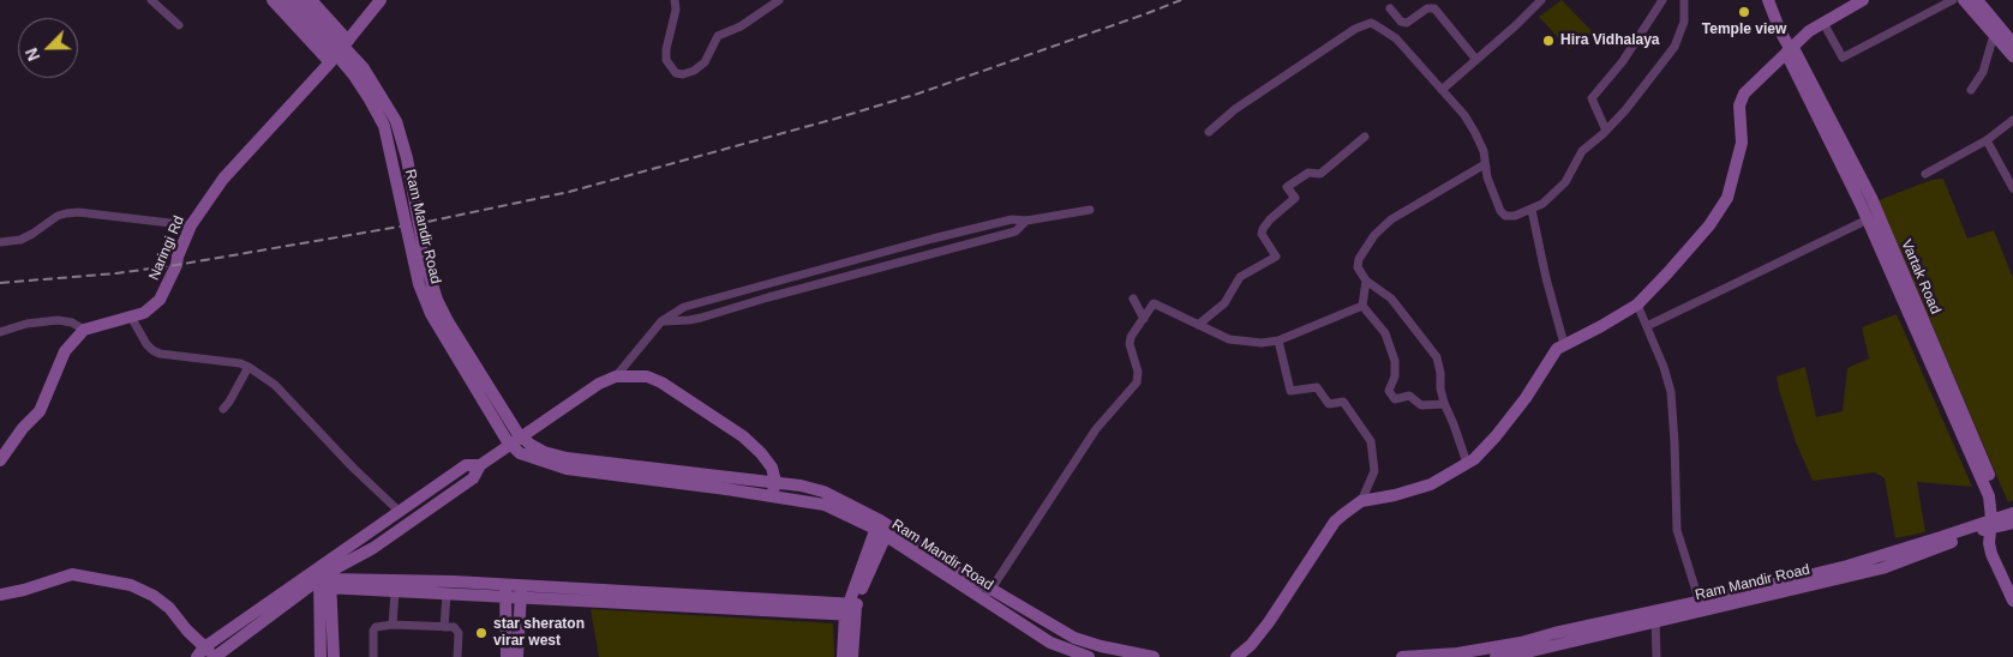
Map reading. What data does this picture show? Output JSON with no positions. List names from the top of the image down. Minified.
{"streets":{"street":["Ram Mandir Road","Naringi Rd","Vartak Road"]},"crossings":[["Ram Mandir Road","Vartak Road"]],"places":["Temple view","Hira Vidhalaya","star sheraton virar west"],"north":"bottom left"}
